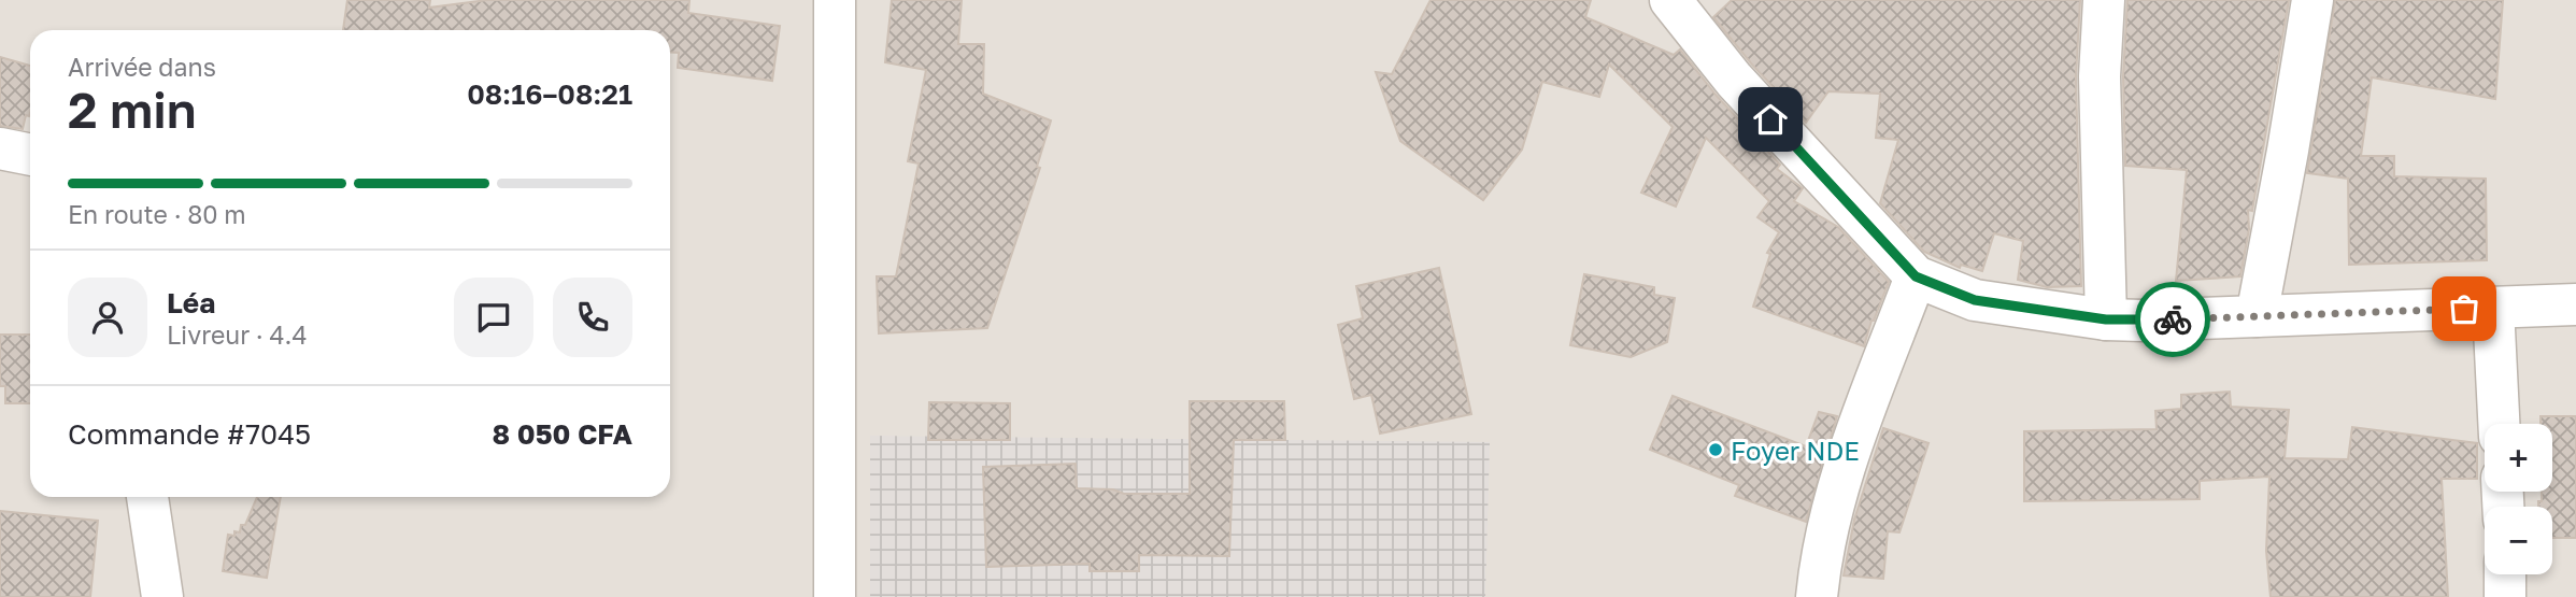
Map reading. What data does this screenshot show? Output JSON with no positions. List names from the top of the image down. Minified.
{"places":["Foyer NDE"],"page":{"heading":["2 min","Arrivée dans","08:16–08:21"],"panel":["Léa","Livreur · 4.4","Commande #7045","8 050 CFA"],"bar":"En route · 80 m","map_buttons":["+","−"]}}
